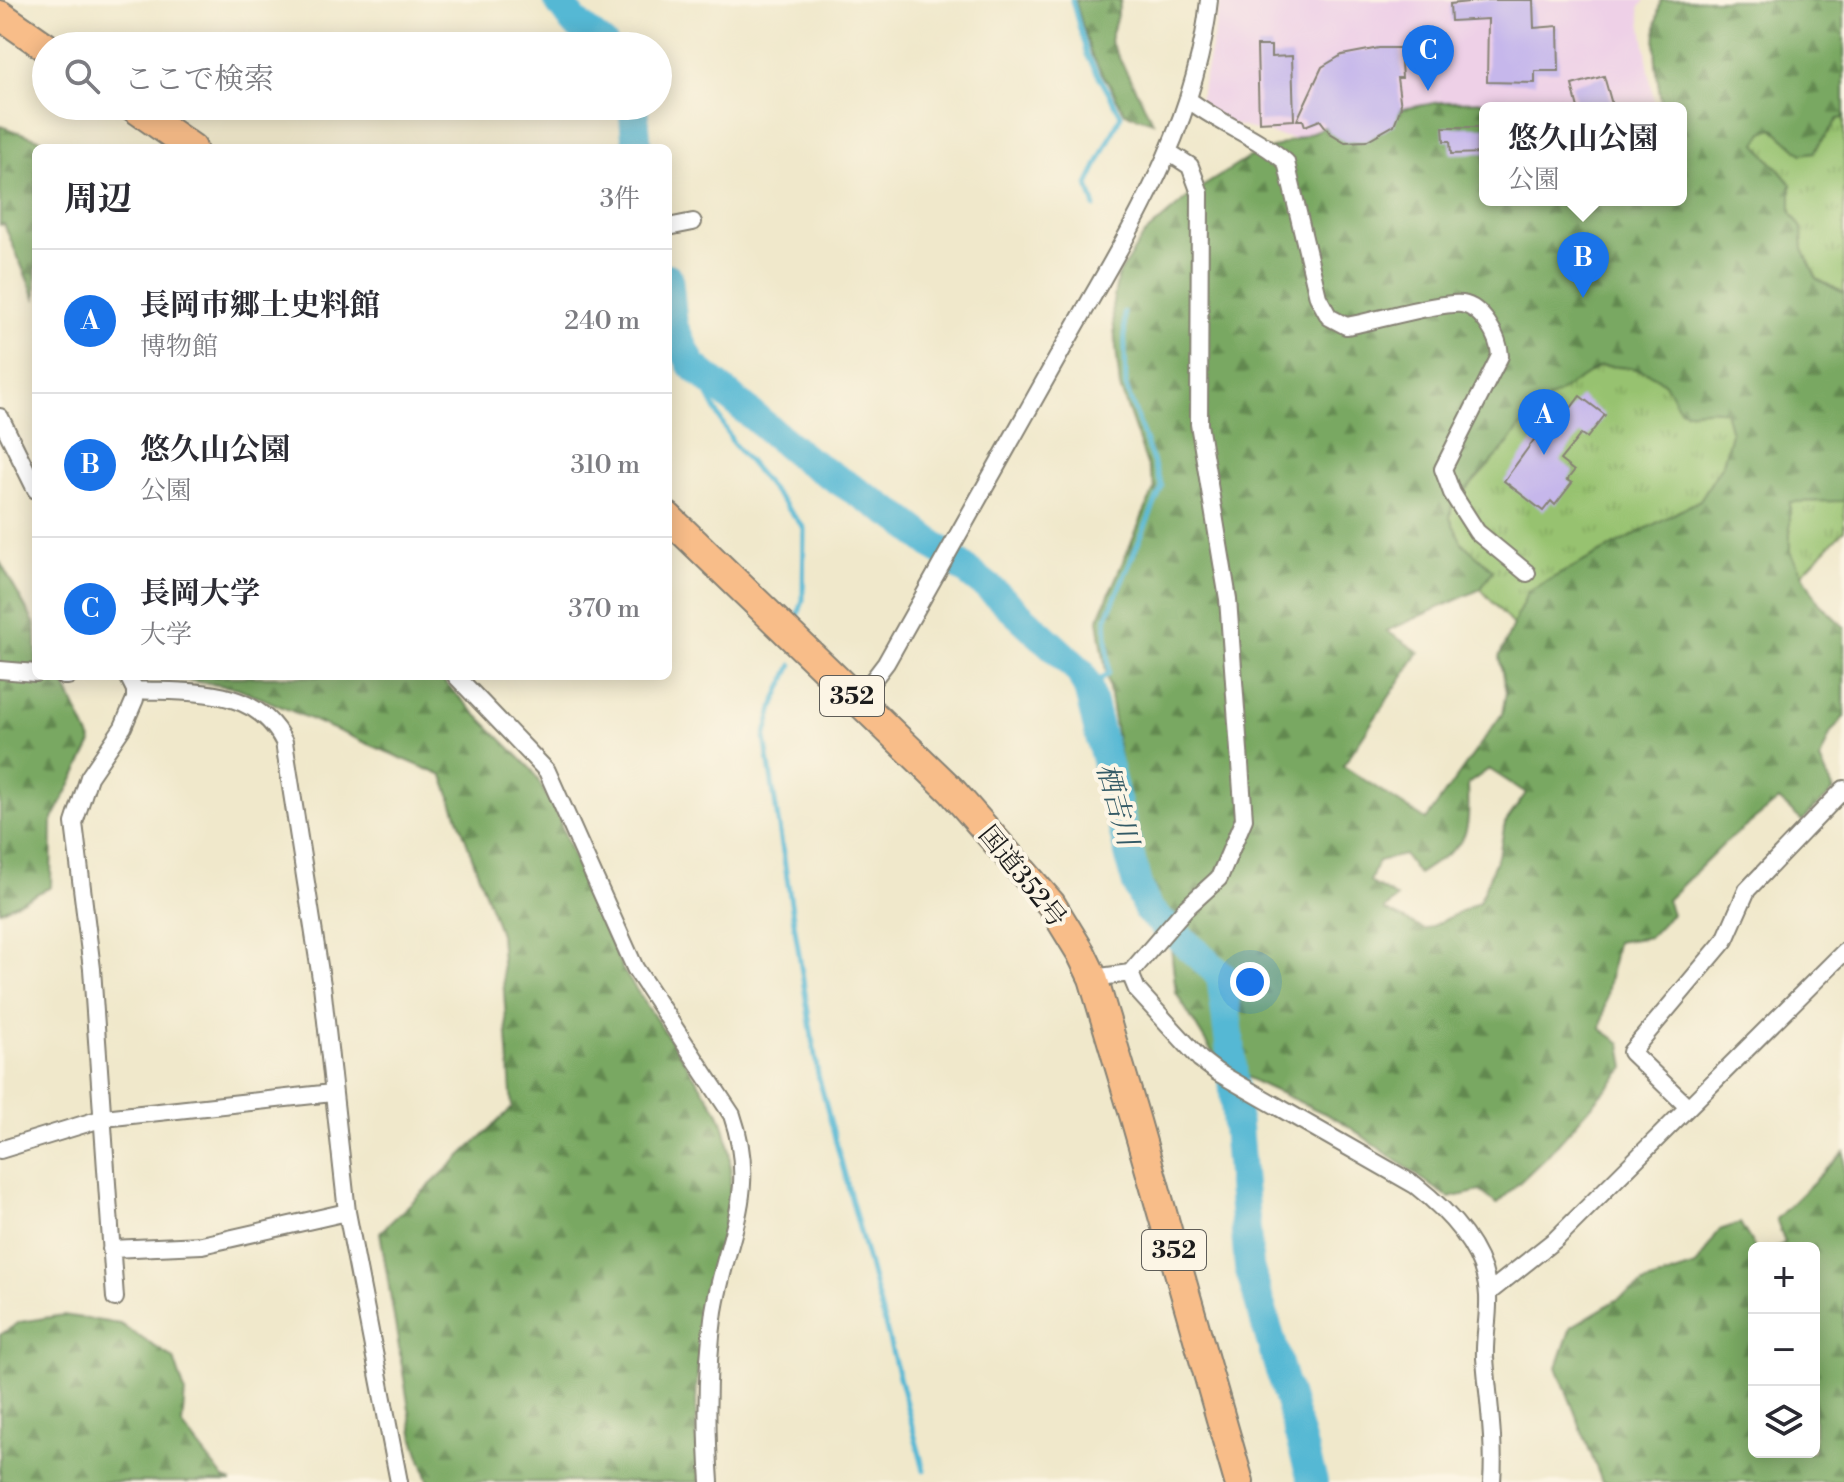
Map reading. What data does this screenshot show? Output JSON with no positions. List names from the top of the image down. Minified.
{"streets":{"highway":["352","国道352号"]},"water":["栖吉川"],"page":{"pins":["C","B","A"],"search":"ここで検索","popup":["悠久山公園","公園"],"heading":["周辺","3件"],"list":[{"mark":"A","name":"長岡市郷土史料館","note":"博物館","value":"240 m"},{"mark":"B","name":"悠久山公園","note":"公園","value":"310 m"},{"mark":"C","name":"長岡大学","note":"大学","value":"370 m"}],"map_buttons":["+","−"]}}
